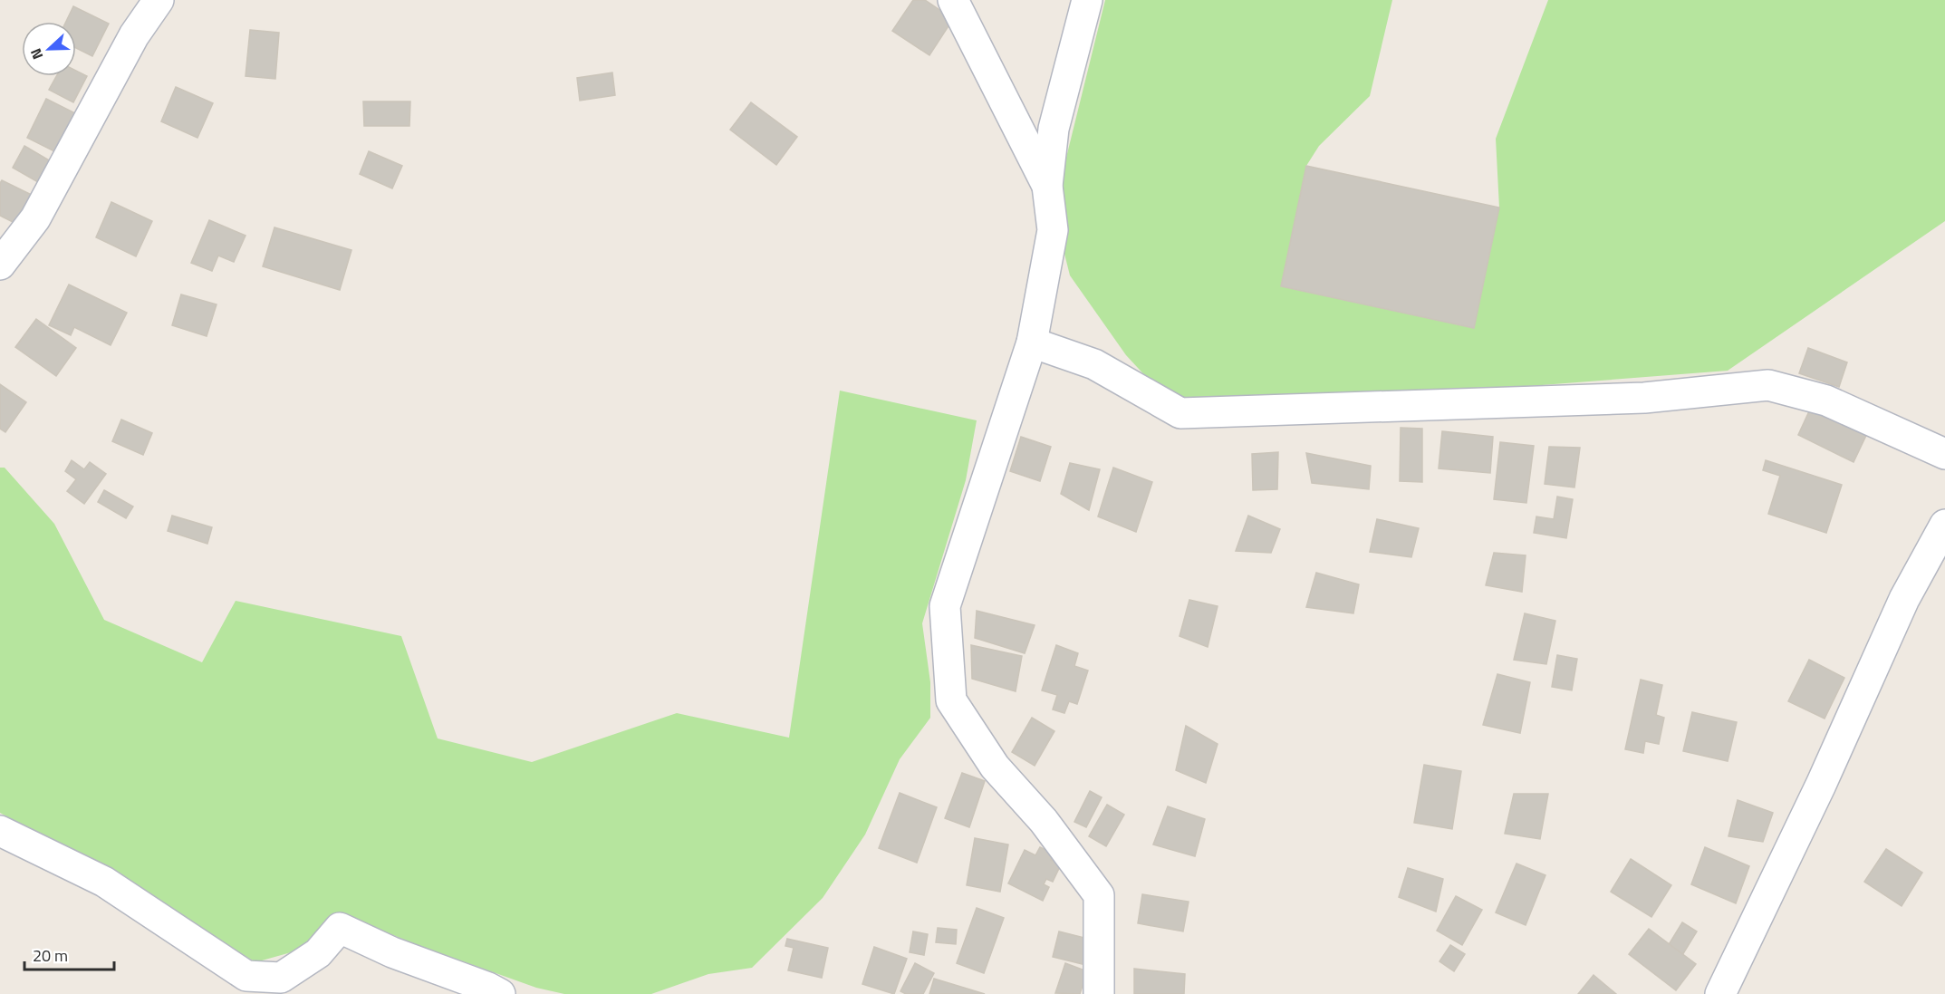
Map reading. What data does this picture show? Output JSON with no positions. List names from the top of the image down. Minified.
{"scale_bar":"20 m","north":"left"}
